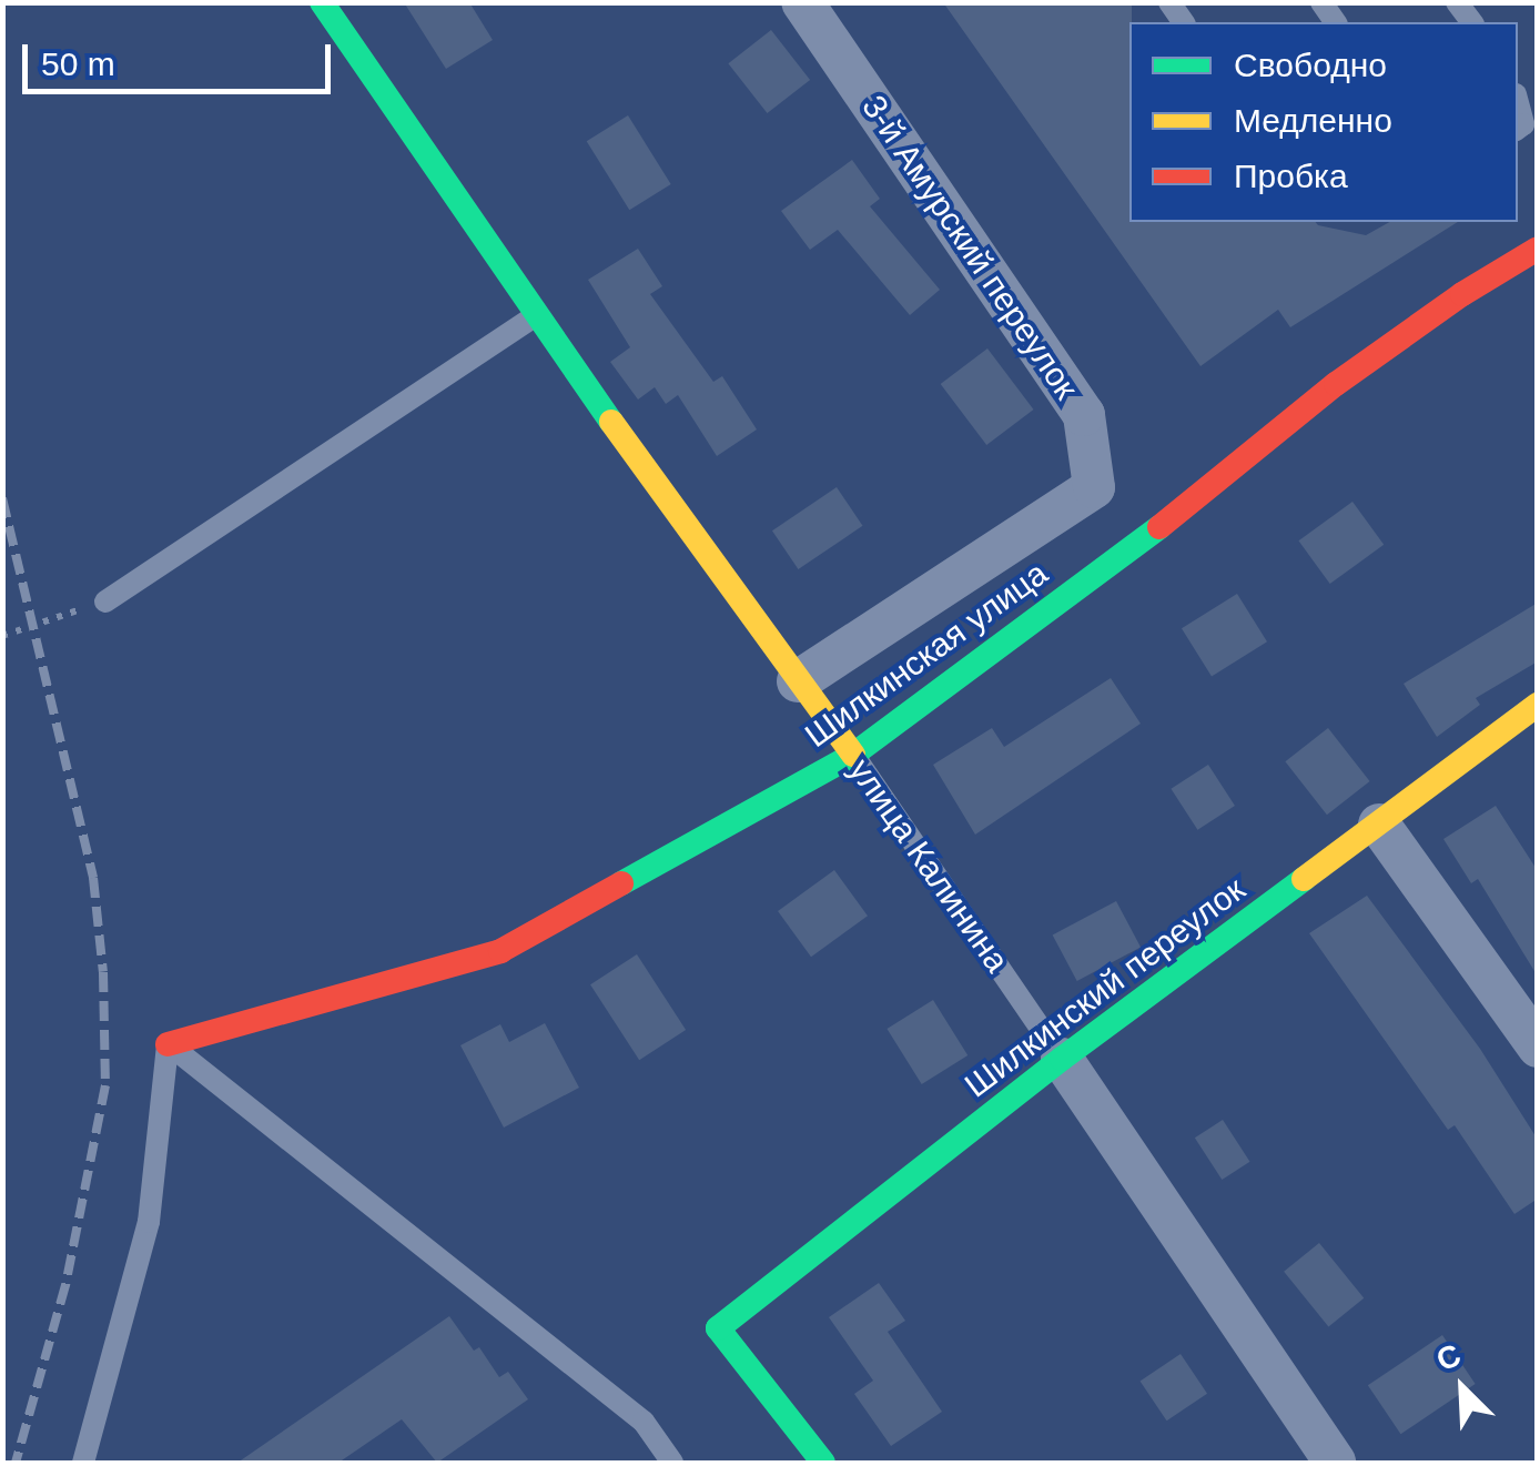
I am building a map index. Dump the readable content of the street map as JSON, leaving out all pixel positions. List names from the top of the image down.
{
  "streets": {
    "street": [
      "3-й Амурский переулок",
      "Шилкинская улица",
      "улица Калинина",
      "Шилкинский переулок"
    ]
  },
  "crossings": [
    ["3-й Амурский переулок", "улица Калинина"],
    ["Шилкинская улица", "улица Калинина"],
    ["улица Калинина", "Шилкинский переулок"]
  ],
  "legend": ["Свободно", "Медленно", "Пробка"],
  "scale_bar": "50 m",
  "north": "top left"
}
